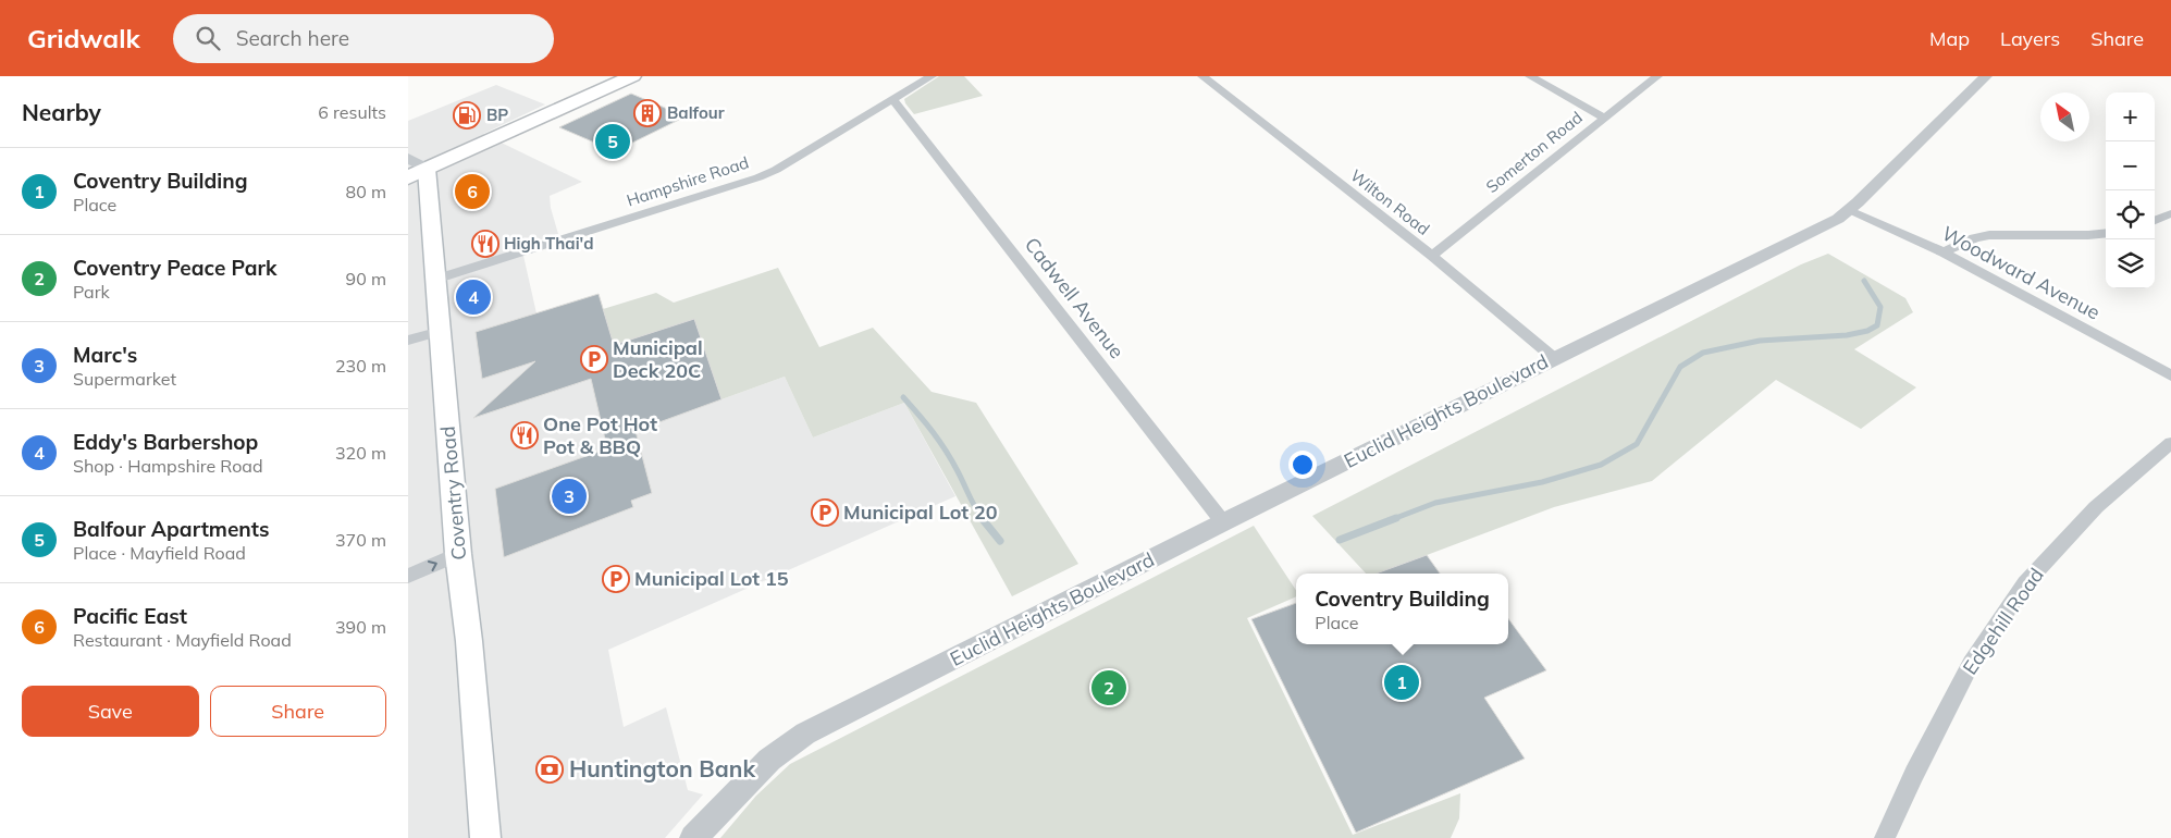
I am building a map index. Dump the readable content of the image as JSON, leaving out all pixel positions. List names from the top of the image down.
{
  "streets": {
    "main road": ["Coventry Road"],
    "street": [
      "Somerton Road",
      "Hampshire Road",
      "Wilton Road",
      "Woodward Avenue",
      "Cadwell Avenue",
      "Euclid Heights Boulevard",
      "Edgehill Road"
    ]
  },
  "crossings": [
    ["Somerton Road", "Wilton Road"],
    ["Hampshire Road", "Cadwell Avenue"],
    ["Hampshire Road", "Coventry Road"],
    ["Wilton Road", "Euclid Heights Boulevard"],
    ["Woodward Avenue", "Euclid Heights Boulevard"],
    ["Cadwell Avenue", "Euclid Heights Boulevard"]
  ],
  "places": {
    "building": ["Balfour"],
    "fuel station": ["BP"],
    "restaurant": ["High Thai'd", "One Pot Hot Pot & BBQ"],
    "parking": ["Municipal Deck 20C", "Municipal Lot 20", "Municipal Lot 15"],
    "bank": ["Huntington Bank"]
  },
  "north": "top left",
  "page": {
    "header": "Gridwalk",
    "search": "Search here",
    "nav": ["Map", "Layers", "Share"],
    "heading": ["Nearby", "6 results"],
    "map_buttons": ["+", "−"],
    "pins": [
      "5",
      "6",
      "4",
      "3",
      "1",
      "2"
    ],
    "list": [
      {
        "mark": "1",
        "name": "Coventry Building",
        "note": "Place",
        "value": "80 m"
      },
      {
        "mark": "2",
        "name": "Coventry Peace Park",
        "note": "Park",
        "value": "90 m"
      },
      {
        "mark": "3",
        "name": "Marc's",
        "note": "Supermarket",
        "value": "230 m"
      },
      {
        "mark": "4",
        "name": "Eddy's Barbershop",
        "note": "Shop · Hampshire Road",
        "value": "320 m"
      },
      {
        "mark": "5",
        "name": "Balfour Apartments",
        "note": "Place · Mayfield Road",
        "value": "370 m"
      },
      {
        "mark": "6",
        "name": "Pacific East",
        "note": "Restaurant · Mayfield Road",
        "value": "390 m"
      }
    ],
    "popup": ["Coventry Building", "Place"],
    "buttons": ["Save", "Share"]
  }
}
